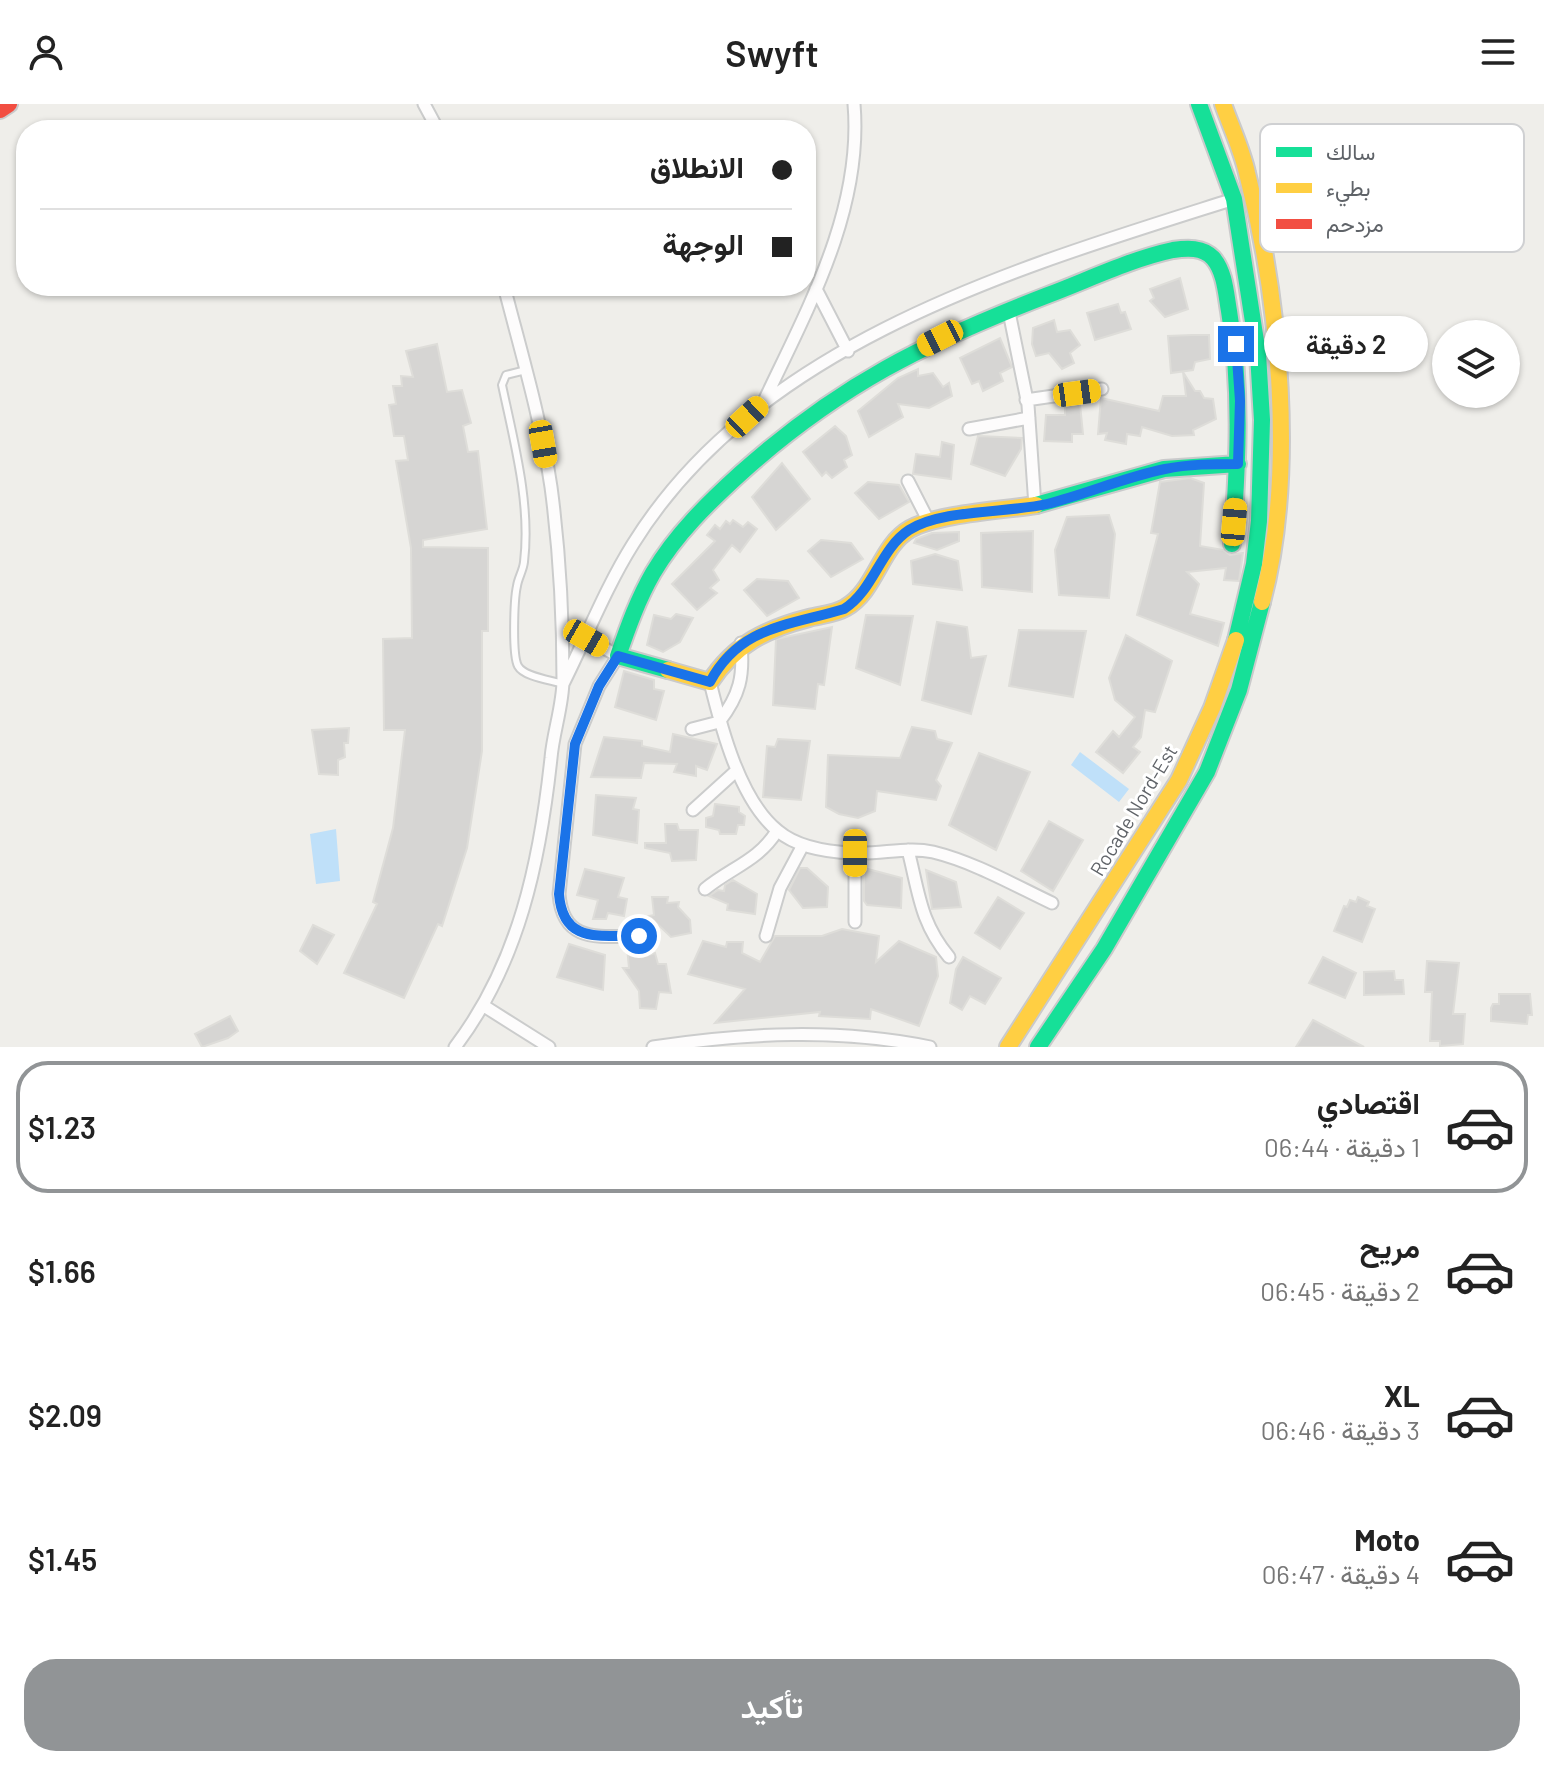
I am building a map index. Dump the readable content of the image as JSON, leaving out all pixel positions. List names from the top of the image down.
{
  "streets": {
    "main road": ["Rocade Nord-Est"]
  },
  "legend": ["سالك", "بطيء", "مزدحم"],
  "page": {
    "header": "Swyft",
    "banner": ["الانطلاق", "الوجهة"],
    "bubble": "2 دقيقة",
    "list": [
      {
        "name": "اقتصادي",
        "note": "1 دقيقة · 06:44",
        "value": "$1.23"
      },
      {
        "name": "مريح",
        "note": "2 دقيقة · 06:45",
        "value": "$1.66"
      },
      {
        "name": "XL",
        "note": "3 دقيقة · 06:46",
        "value": "$2.09"
      },
      {
        "name": "Moto",
        "note": "4 دقيقة · 06:47",
        "value": "$1.45"
      }
    ],
    "buttons": "تأكيد"
  }
}
